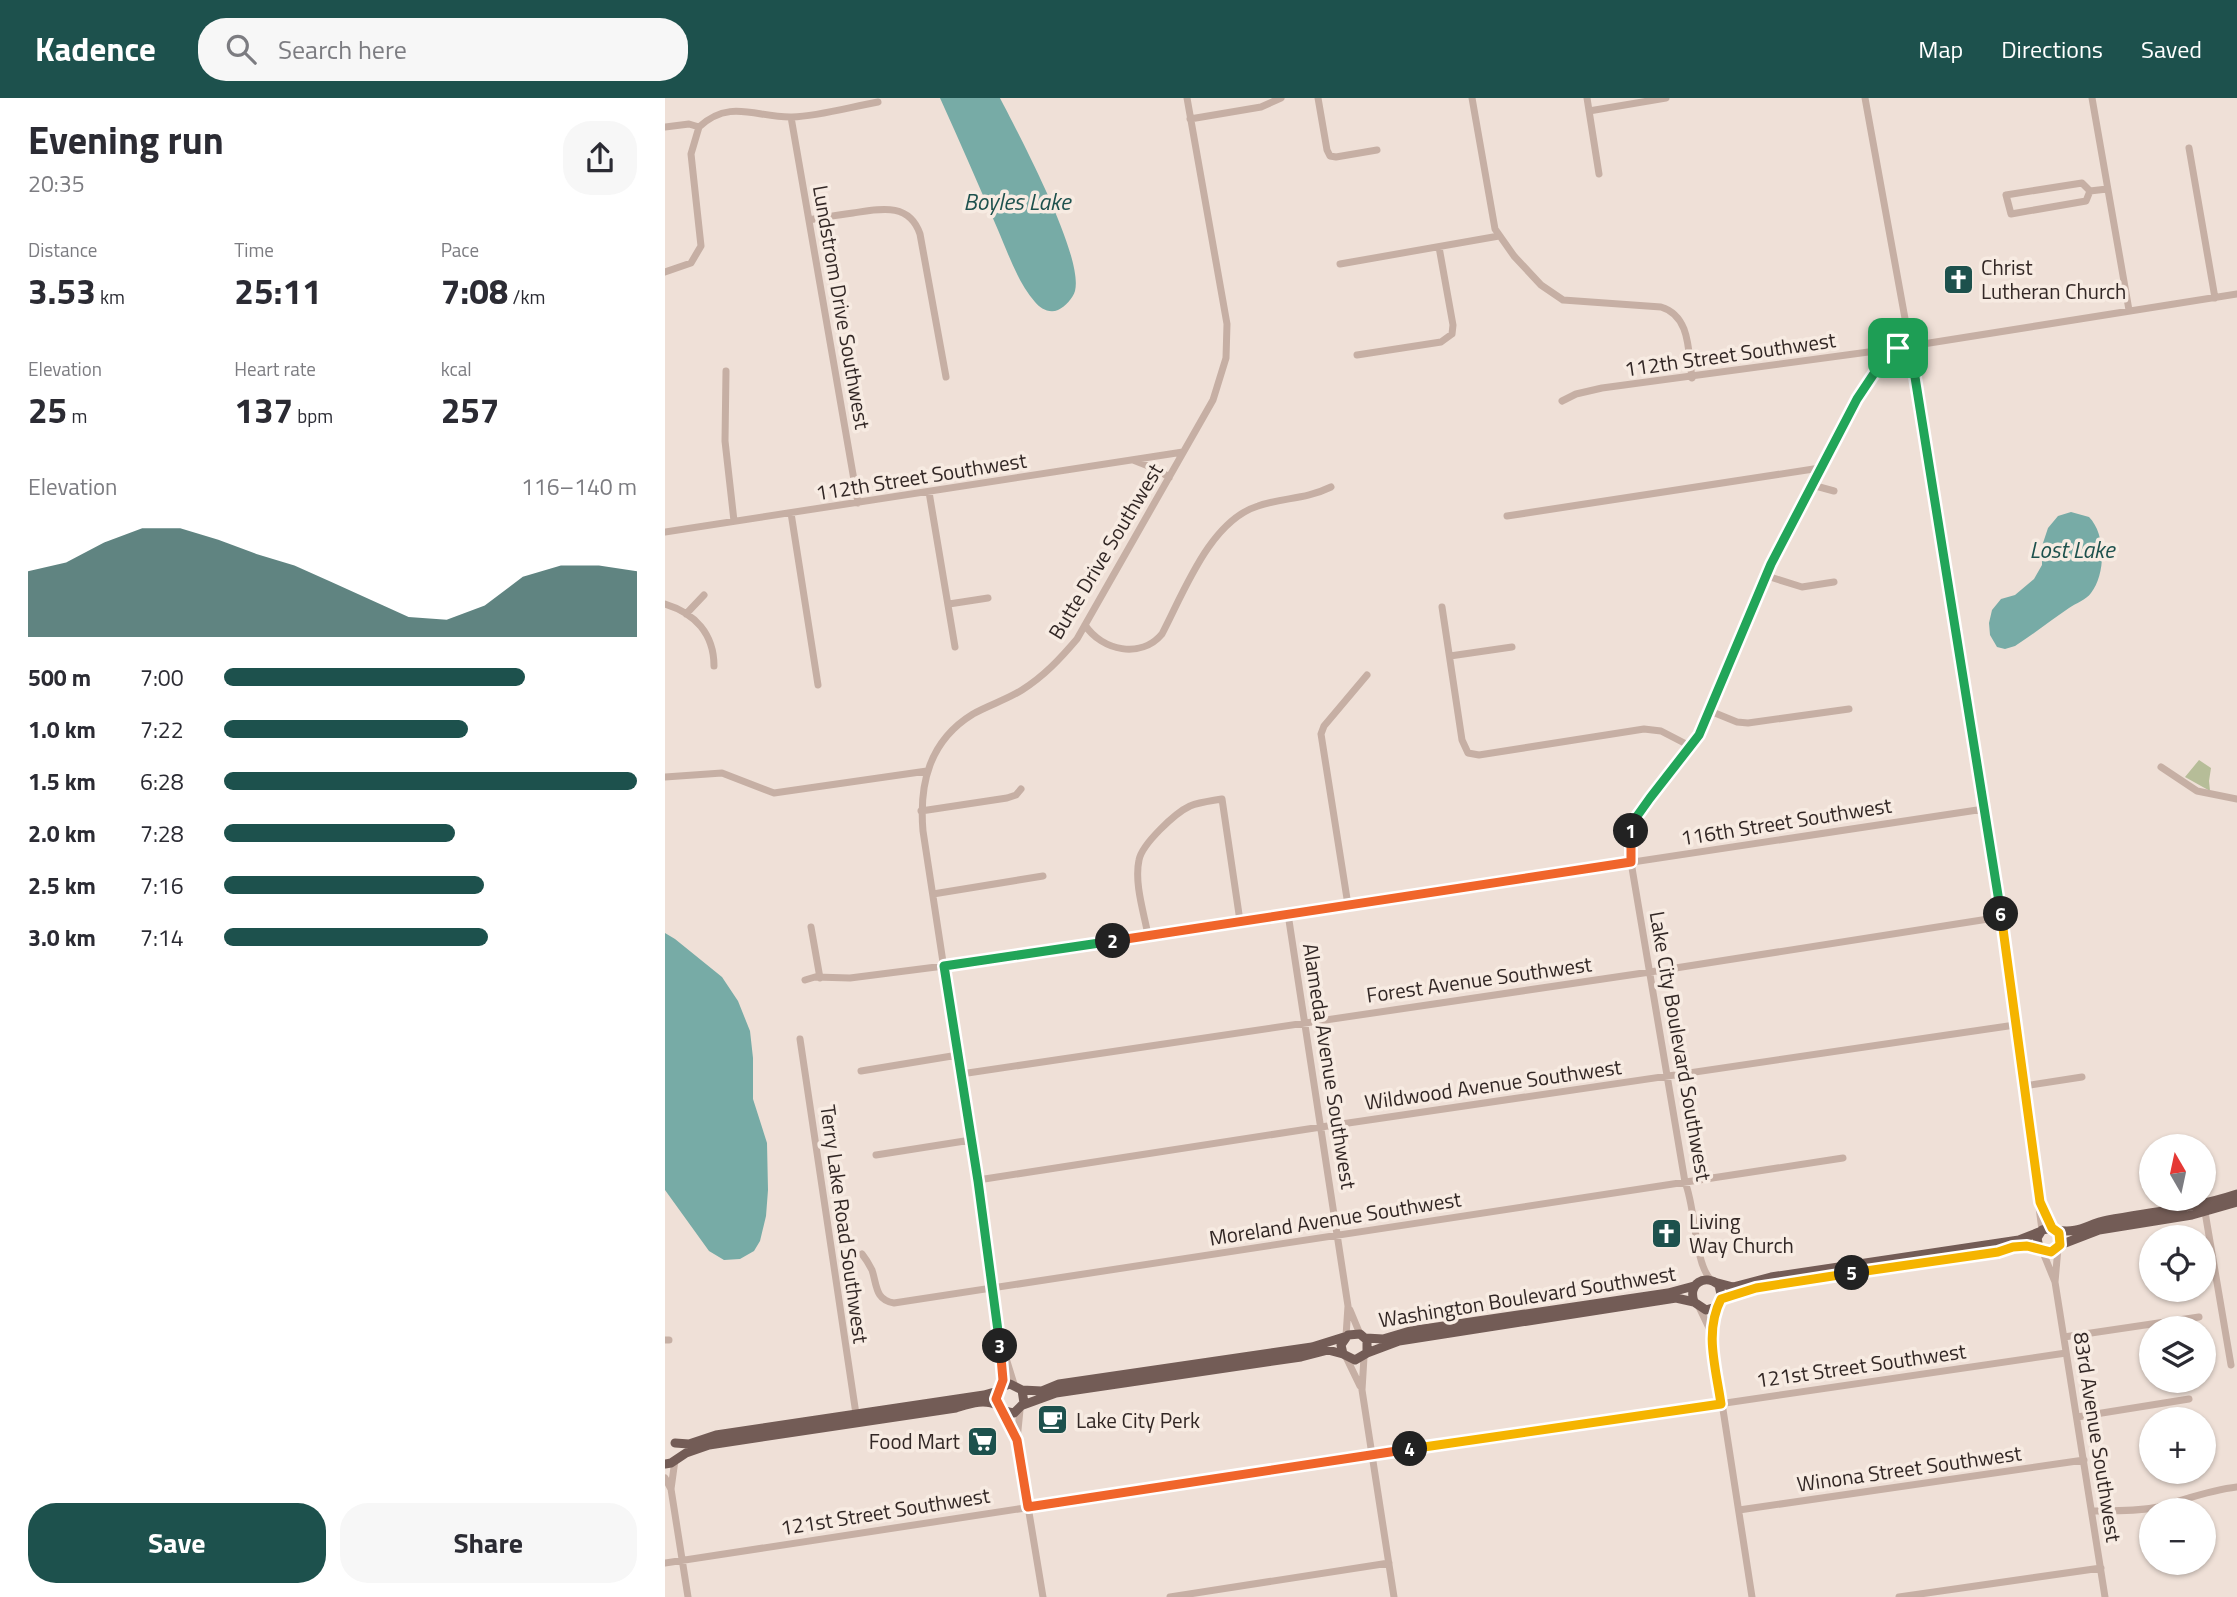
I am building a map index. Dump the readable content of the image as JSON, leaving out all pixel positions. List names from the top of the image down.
{
  "streets": {
    "main road": ["Washington Boulevard Southwest"],
    "street": [
      "Lundstrom Drive Southwest",
      "112th Street Southwest",
      "Butte Drive Southwest",
      "116th Street Southwest",
      "Forest Avenue Southwest",
      "Lake City Boulevard Southwest",
      "Alameda Avenue Southwest",
      "Wildwood Avenue Southwest",
      "Moreland Avenue Southwest",
      "Terry Lake Road Southwest",
      "121st Street Southwest",
      "83rd Avenue Southwest",
      "Winona Street Southwest"
    ]
  },
  "crossings": [
    ["Lundstrom Drive Southwest", "112th Street Southwest"],
    ["112th Street Southwest", "Butte Drive Southwest"],
    ["Butte Drive Southwest", "116th Street Southwest"],
    ["Butte Drive Southwest", "Forest Avenue Southwest"],
    ["Butte Drive Southwest", "Wildwood Avenue Southwest"],
    ["Butte Drive Southwest", "Moreland Avenue Southwest"],
    ["116th Street Southwest", "Lake City Boulevard Southwest"],
    ["116th Street Southwest", "Alameda Avenue Southwest"],
    ["Forest Avenue Southwest", "Lake City Boulevard Southwest"],
    ["Forest Avenue Southwest", "Alameda Avenue Southwest"],
    ["Lake City Boulevard Southwest", "Wildwood Avenue Southwest"],
    ["Lake City Boulevard Southwest", "Moreland Avenue Southwest"],
    ["Lake City Boulevard Southwest", "Washington Boulevard Southwest"],
    ["Alameda Avenue Southwest", "Wildwood Avenue Southwest"],
    ["Alameda Avenue Southwest", "Moreland Avenue Southwest"],
    ["Alameda Avenue Southwest", "Washington Boulevard Southwest"],
    ["121st Street Southwest", "83rd Avenue Southwest"],
    ["83rd Avenue Southwest", "Winona Street Southwest"]
  ],
  "water": ["Boyles Lake", "Lost Lake"],
  "places": {
    "church": ["Christ Lutheran Church", "Living Way Church"],
    "cafe": ["Lake City Perk"],
    "supermarket": ["Food Mart"]
  },
  "north": "top",
  "page": {
    "header": "Kadence",
    "search": "Search here",
    "nav": ["Map", "Directions", "Saved"],
    "heading": ["Evening run", "20:35"],
    "stats": [
      ["Distance", "3.53 km"],
      ["Time", "25:11"],
      ["Pace", "7:08 /km"],
      ["Elevation", "25 m"],
      ["Heart rate", "137 bpm"],
      ["kcal", "257"]
    ],
    "chart": ["Elevation", "116–140 m"],
    "list": [
      {
        "name": "500 m",
        "note": "7:00"
      },
      {
        "name": "1.0 km",
        "note": "7:22"
      },
      {
        "name": "1.5 km",
        "note": "6:28"
      },
      {
        "name": "2.0 km",
        "note": "7:28"
      },
      {
        "name": "2.5 km",
        "note": "7:16"
      },
      {
        "name": "3.0 km",
        "note": "7:14"
      }
    ],
    "pins": [
      "1",
      "6",
      "2",
      "5",
      "3",
      "4"
    ],
    "map_buttons": ["+", "−"],
    "buttons": ["Save", "Share"]
  }
}
